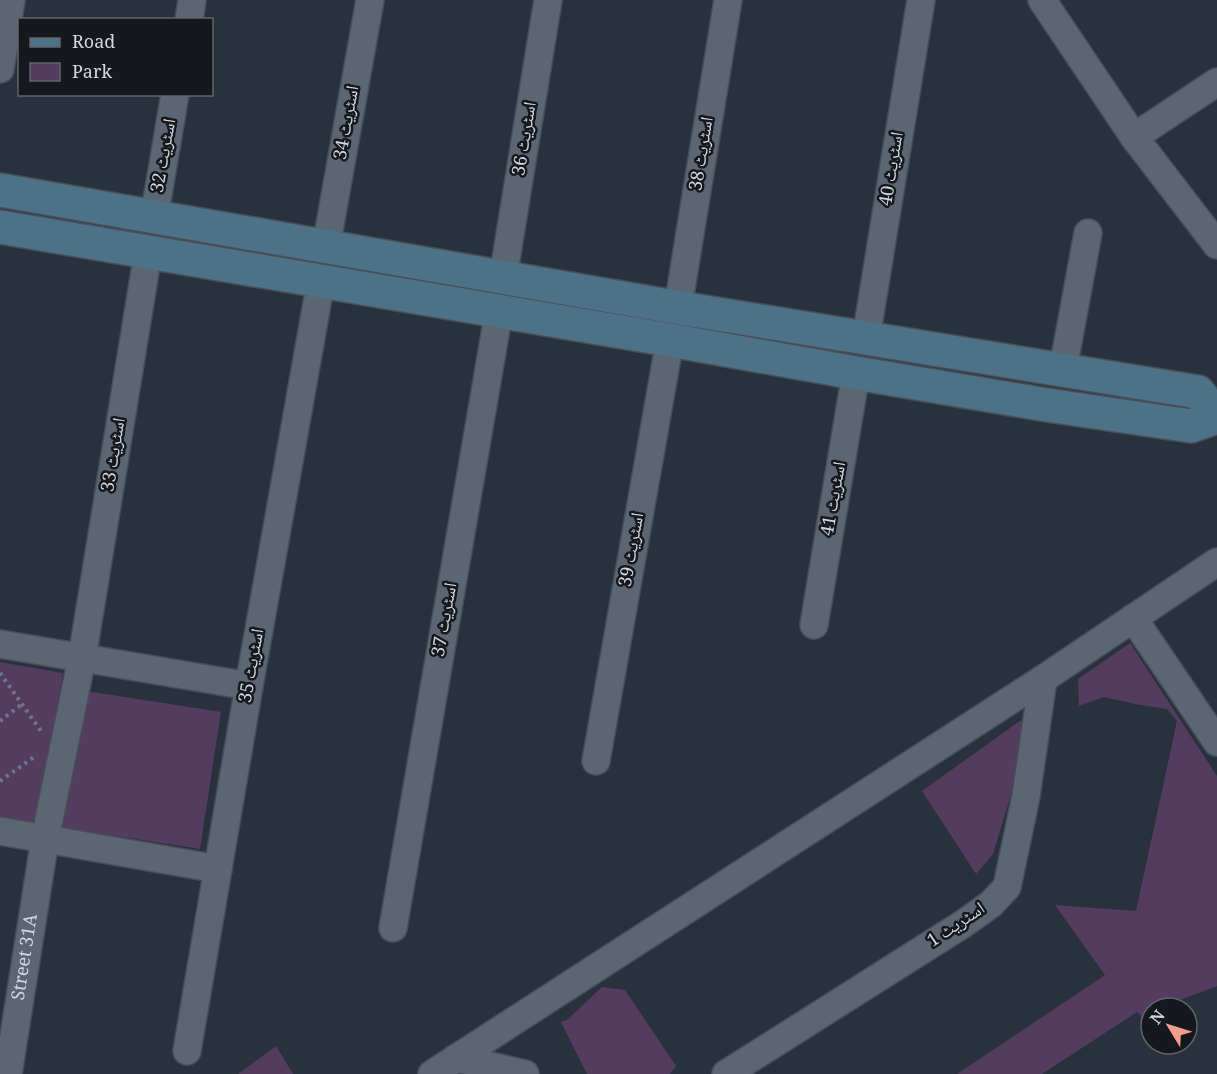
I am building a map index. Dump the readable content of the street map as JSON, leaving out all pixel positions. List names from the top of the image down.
{
  "streets": {
    "street": [
      "اسٹریٹ 34",
      "اسٹریٹ 36",
      "اسٹریٹ 38",
      "اسٹریٹ 32",
      "اسٹریٹ 40",
      "اسٹریٹ 33",
      "اسٹریٹ 41",
      "اسٹریٹ 39",
      "اسٹریٹ 37",
      "اسٹریٹ 35",
      "اسٹریٹ 1",
      "Street 31A"
    ]
  },
  "crossings": [
    ["اسٹریٹ 33", "Street 31A"]
  ],
  "legend": ["Road", "Park"],
  "north": "top left"
}
